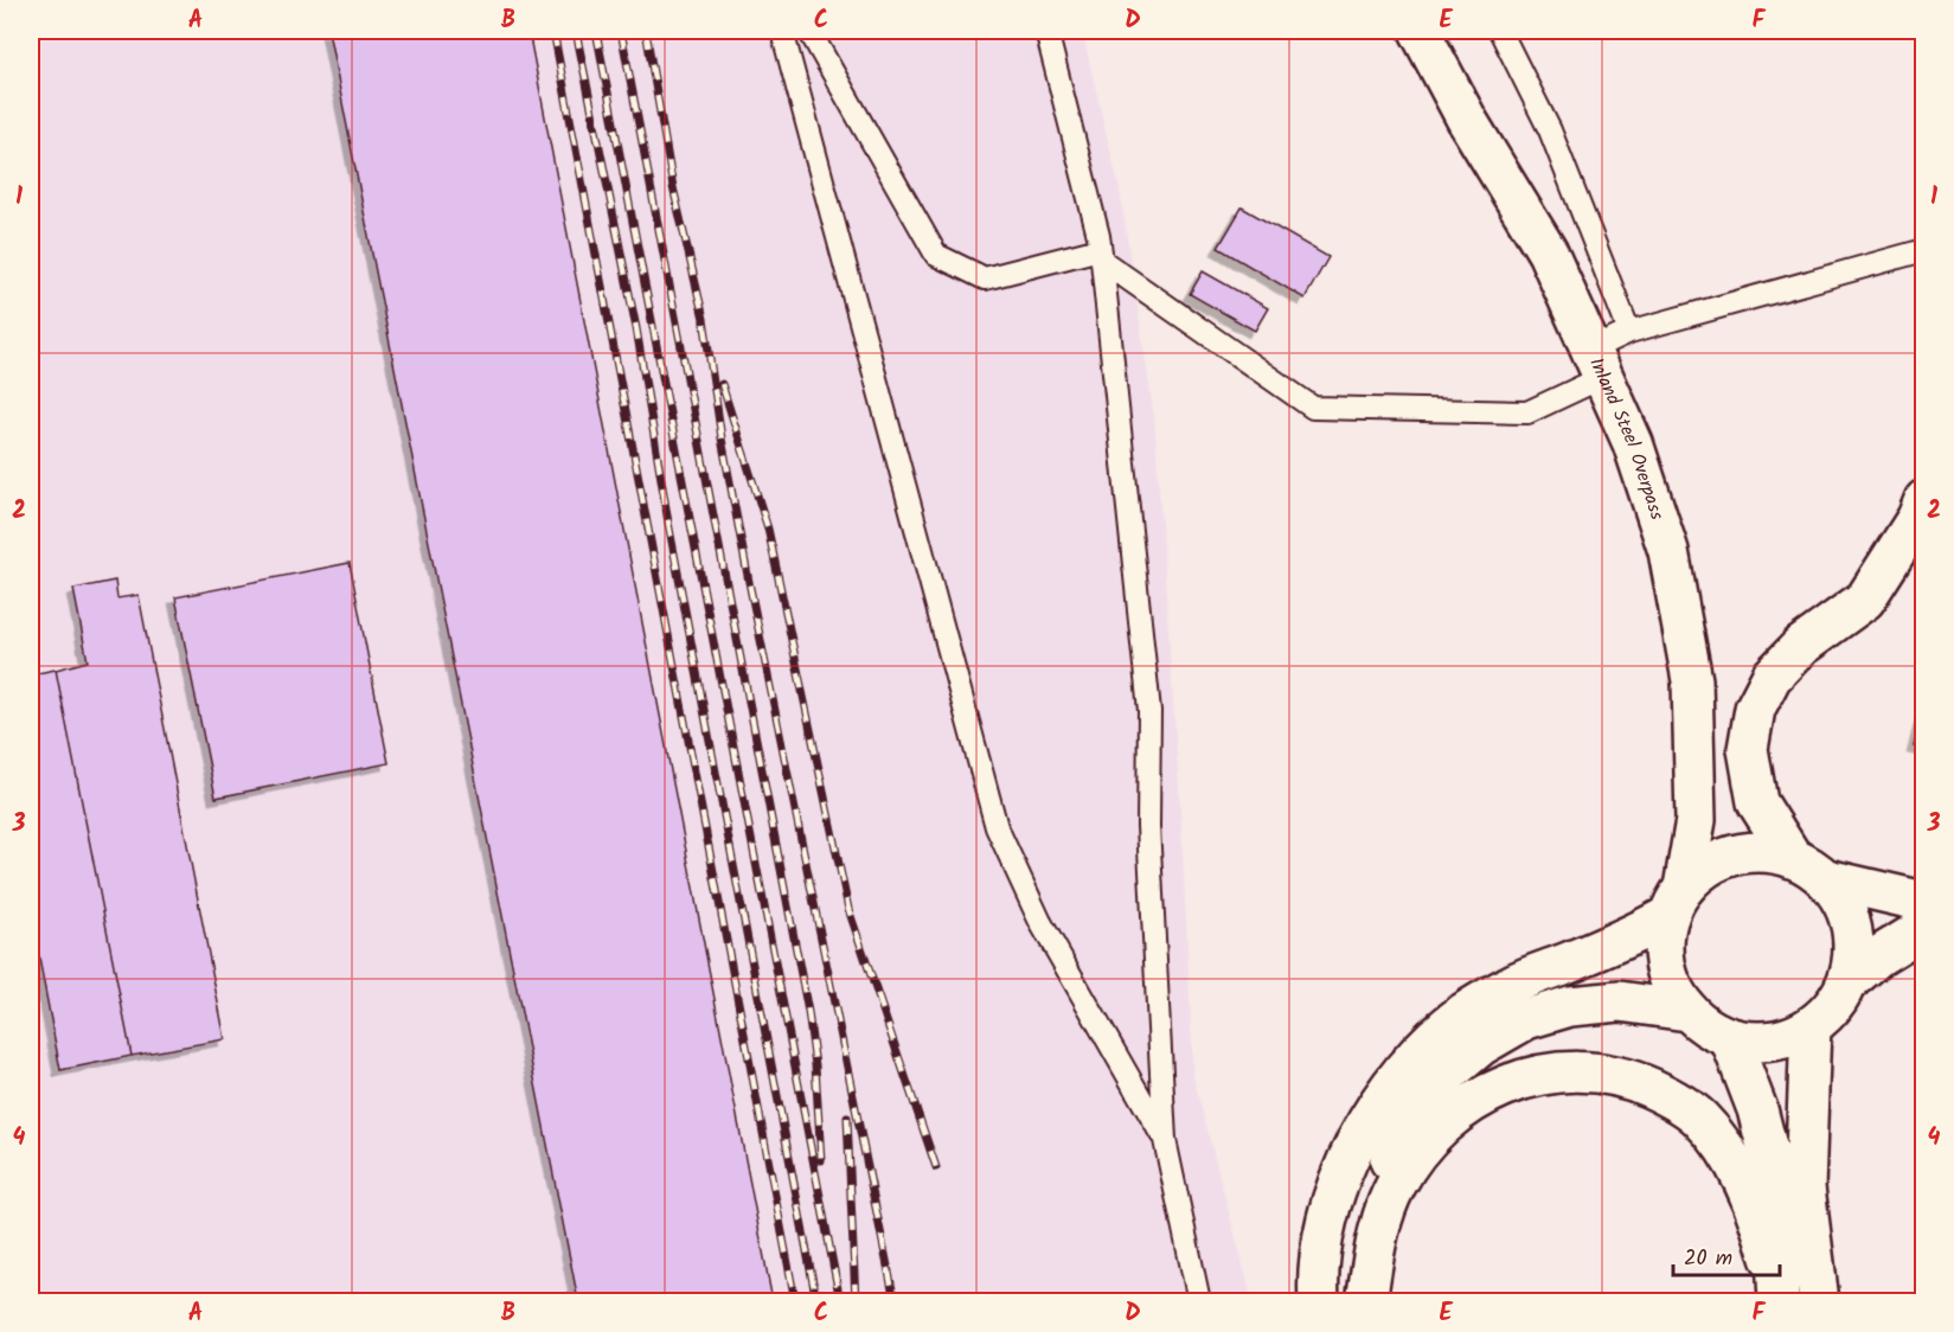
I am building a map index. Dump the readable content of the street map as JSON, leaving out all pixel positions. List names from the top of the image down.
{
  "streets": {
    "street": ["Inland Steel Overpass"]
  },
  "scale_bar": "20 m",
  "grid": {
    "columns": [
      "A",
      "B",
      "C",
      "D",
      "E",
      "F"
    ],
    "rows": [
      "1",
      "2",
      "3",
      "4"
    ]
  }
}
